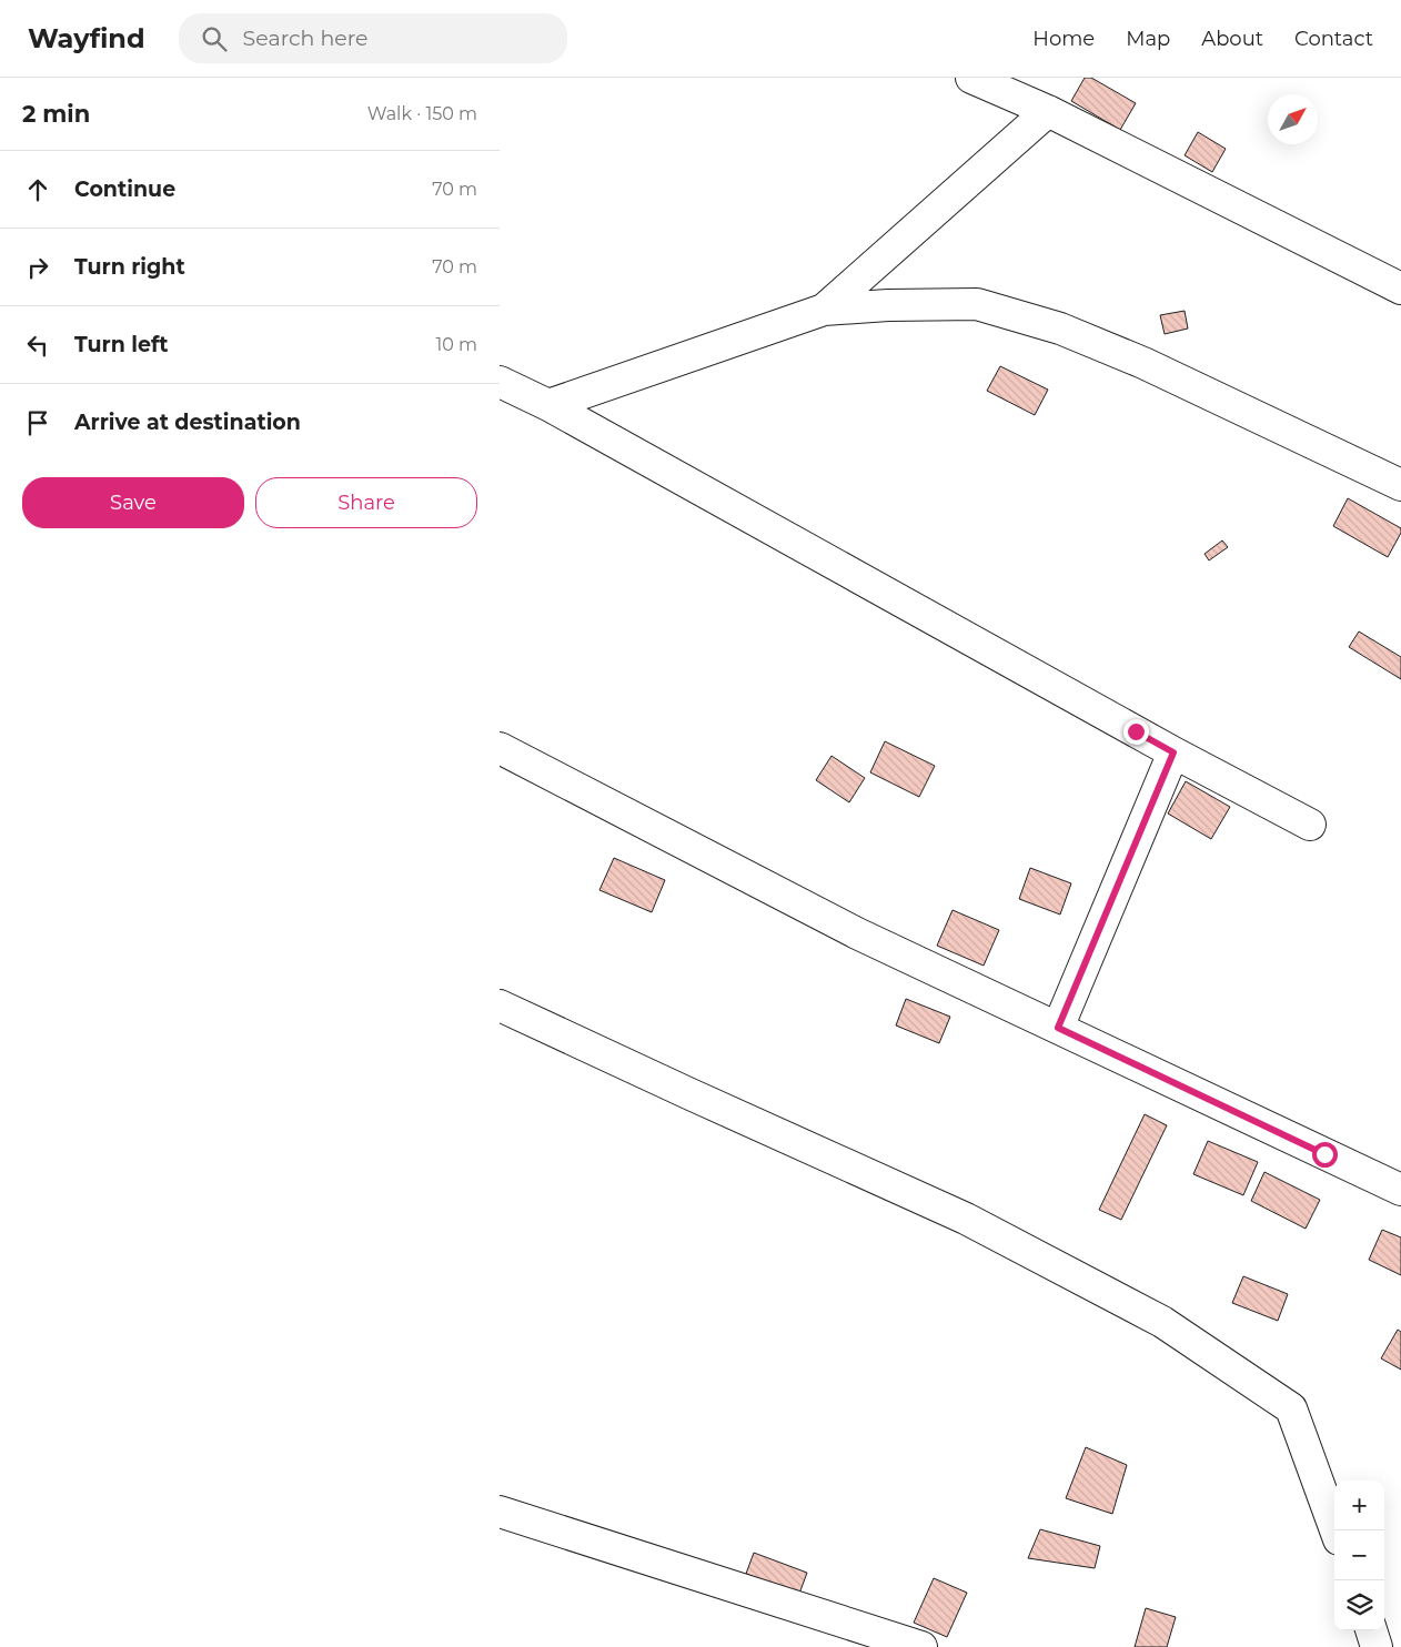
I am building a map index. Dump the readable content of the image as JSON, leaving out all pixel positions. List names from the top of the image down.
{
  "north": "top right",
  "page": {
    "header": "Wayfind",
    "search": "Search here",
    "nav": [
      "Home",
      "Map",
      "About",
      "Contact"
    ],
    "heading": ["2 min", "Walk · 150 m"],
    "list": [
      ["Continue", "70 m"],
      ["Turn right", "70 m"],
      ["Turn left", "10 m"],
      "Arrive at destination"
    ],
    "buttons": ["Save", "Share"],
    "map_buttons": ["+", "−"]
  }
}
